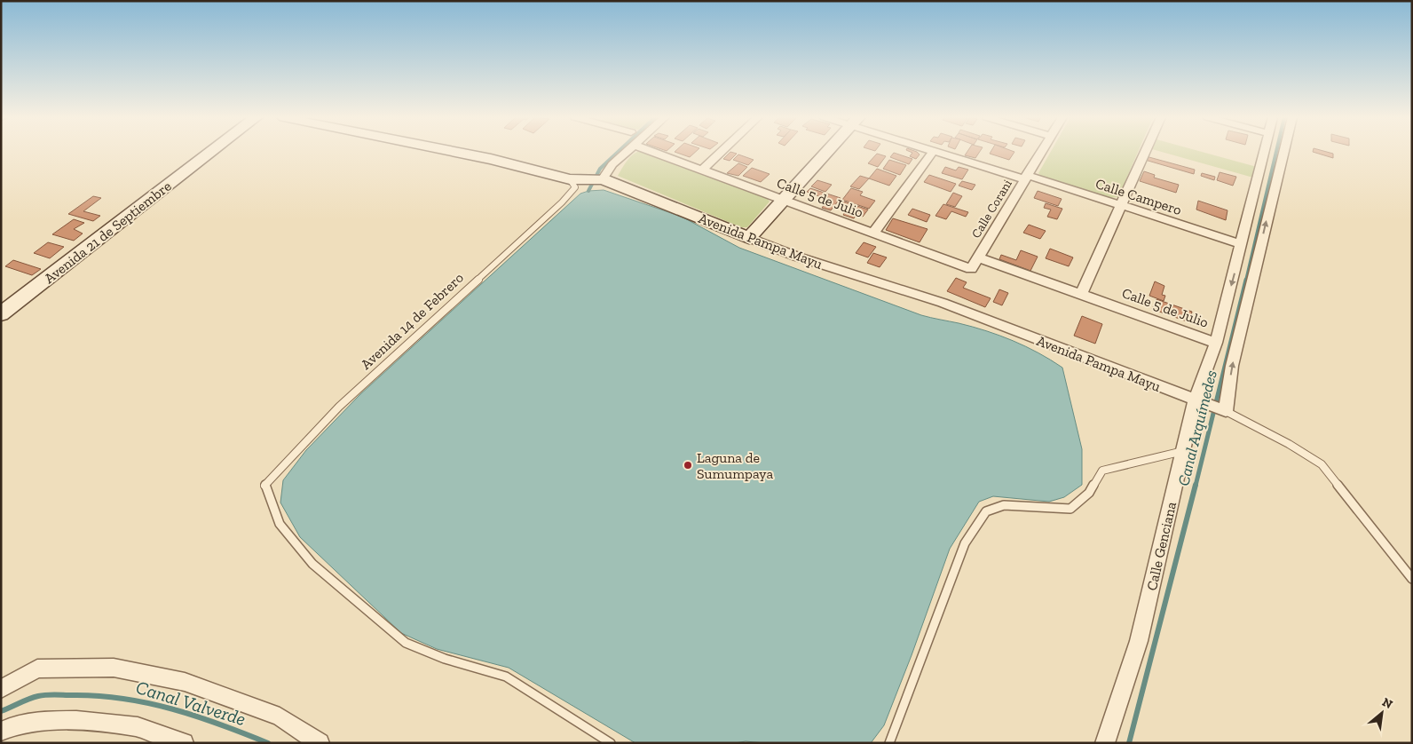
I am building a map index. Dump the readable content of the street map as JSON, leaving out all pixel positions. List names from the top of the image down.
{
  "streets": {
    "street": [
      "Calle Campero",
      "Calle 5 de Julio",
      "Calle Corani",
      "Avenida 21 de Septiembre",
      "Avenida Pampa Mayu",
      "Calle Genciana"
    ],
    "lane": ["Avenida 14 de Febrero"]
  },
  "crossings": [
    ["Calle Campero", "Calle Corani"],
    ["Calle Campero", "Calle Genciana"],
    ["Calle 5 de Julio", "Calle Corani"],
    ["Calle 5 de Julio", "Calle Genciana"],
    ["Avenida Pampa Mayu", "Avenida 14 de Febrero"],
    ["Avenida Pampa Mayu", "Calle Genciana"]
  ],
  "water": ["Canal Arquímedes", "Canal Valverde"],
  "places": ["Laguna de Sumumpaya"],
  "north": "top right"
}
